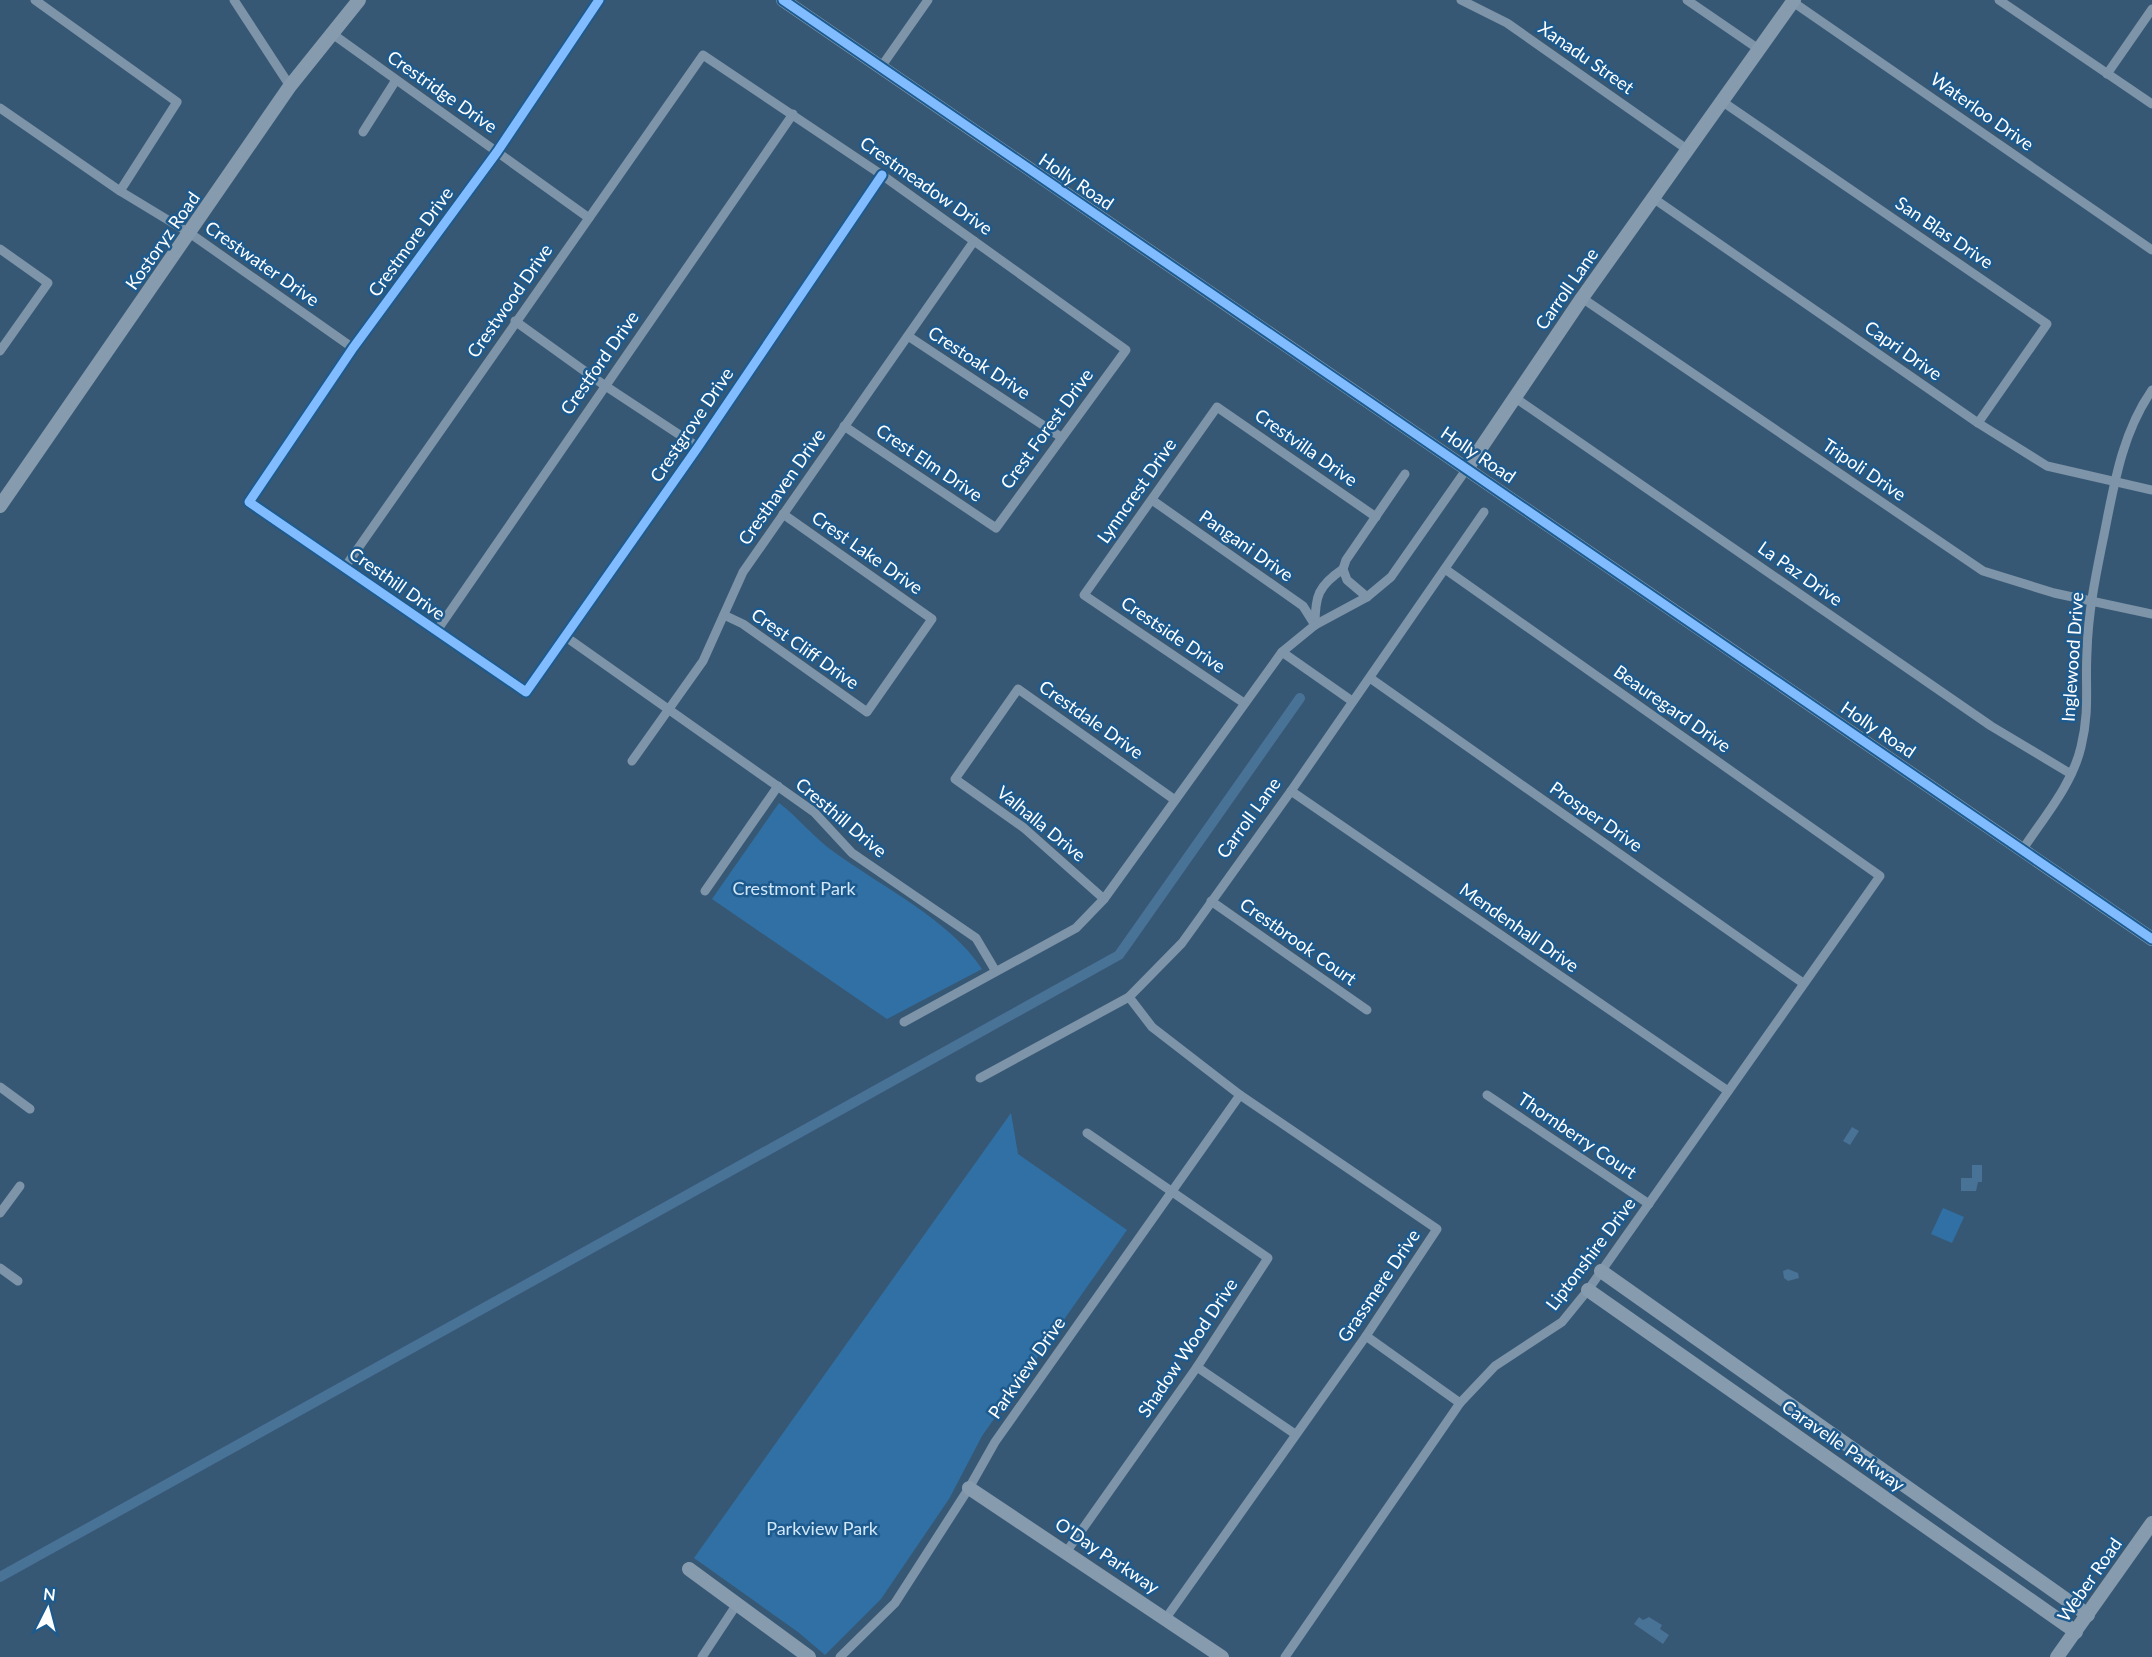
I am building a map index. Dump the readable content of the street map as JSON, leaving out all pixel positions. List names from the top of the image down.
{
  "streets": {
    "main road": [
      "Holly Road",
      "Kostoryz Road",
      "Carroll Lane",
      "Caravelle Parkway",
      "O'Day Parkway",
      "Weber Road"
    ],
    "street": [
      "Xanadu Street",
      "Crestridge Drive",
      "Waterloo Drive",
      "Crestmeadow Drive",
      "San Blas Drive",
      "Crestmore Drive",
      "Crestwater Drive",
      "Crestwood Drive",
      "Capri Drive",
      "Crestford Drive",
      "Crestoak Drive",
      "Crestgrove Drive",
      "Crest Forest Drive",
      "Crestvilla Drive",
      "Crest Elm Drive",
      "Tripoli Drive",
      "Cresthaven Drive",
      "Lynncrest Drive",
      "Pangani Drive",
      "Crest Lake Drive",
      "La Paz Drive",
      "Cresthill Drive",
      "Crestside Drive",
      "Crest Cliff Drive",
      "Inglewood Drive",
      "Beauregard Drive",
      "Crestdale Drive",
      "Prosper Drive",
      "Valhalla Drive",
      "Mendenhall Drive",
      "Crestbrook Court",
      "Thornberry Court",
      "Liptonshire Drive",
      "Grassmere Drive",
      "Shadow Wood Drive",
      "Parkview Drive"
    ]
  },
  "crossings": [
    ["Xanadu Street", "Carroll Lane"],
    ["Crestridge Drive", "Kostoryz Road"],
    ["Crestridge Drive", "Crestmore Drive"],
    ["Crestridge Drive", "Crestwood Drive"],
    ["Waterloo Drive", "Carroll Lane"],
    ["Holly Road", "Carroll Lane"],
    ["Holly Road", "Inglewood Drive"],
    ["Crestmeadow Drive", "Crestwood Drive"],
    ["Crestmeadow Drive", "Crestford Drive"],
    ["Crestmeadow Drive", "Crestgrove Drive"],
    ["Crestmeadow Drive", "Crest Forest Drive"],
    ["Crestmeadow Drive", "Cresthaven Drive"],
    ["San Blas Drive", "Carroll Lane"],
    ["San Blas Drive", "Capri Drive"],
    ["Kostoryz Road", "Crestwater Drive"],
    ["Crestmore Drive", "Crestwater Drive"],
    ["Crestmore Drive", "Cresthill Drive"],
    ["Carroll Lane", "Capri Drive"],
    ["Carroll Lane", "Tripoli Drive"],
    ["Carroll Lane", "Pangani Drive"],
    ["Carroll Lane", "La Paz Drive"],
    ["Carroll Lane", "Cresthill Drive"],
    ["Carroll Lane", "Crestside Drive"],
    ["Carroll Lane", "Beauregard Drive"],
    ["Carroll Lane", "Crestdale Drive"],
    ["Carroll Lane", "Prosper Drive"],
    ["Carroll Lane", "Valhalla Drive"],
    ["Carroll Lane", "Mendenhall Drive"],
    ["Carroll Lane", "Crestbrook Court"],
    ["Carroll Lane", "Grassmere Drive"],
    ["Crestwood Drive", "Cresthill Drive"],
    ["Capri Drive", "Inglewood Drive"],
    ["Crestford Drive", "Cresthill Drive"],
    ["Crestoak Drive", "Crest Forest Drive"],
    ["Crestoak Drive", "Cresthaven Drive"],
    ["Crestgrove Drive", "Cresthill Drive"],
    ["Crest Forest Drive", "Crest Elm Drive"],
    ["Crestvilla Drive", "Lynncrest Drive"],
    ["Crest Elm Drive", "Cresthaven Drive"],
    ["Tripoli Drive", "Inglewood Drive"],
    ["Cresthaven Drive", "Crest Lake Drive"],
    ["Cresthaven Drive", "Cresthill Drive"],
    ["Cresthaven Drive", "Crest Cliff Drive"],
    ["Lynncrest Drive", "Pangani Drive"],
    ["Lynncrest Drive", "Crestside Drive"],
    ["Crest Lake Drive", "Crest Cliff Drive"],
    ["La Paz Drive", "Inglewood Drive"],
    ["Beauregard Drive", "Liptonshire Drive"],
    ["Crestdale Drive", "Valhalla Drive"],
    ["Prosper Drive", "Liptonshire Drive"],
    ["Mendenhall Drive", "Liptonshire Drive"],
    ["Thornberry Court", "Liptonshire Drive"],
    ["Liptonshire Drive", "Caravelle Parkway"],
    ["Grassmere Drive", "Parkview Drive"],
    ["Grassmere Drive", "O'Day Parkway"],
    ["Shadow Wood Drive", "Parkview Drive"],
    ["Shadow Wood Drive", "O'Day Parkway"],
    ["Parkview Drive", "O'Day Parkway"],
    ["Caravelle Parkway", "Weber Road"]
  ],
  "parks": ["Crestmont Park", "Parkview Park"],
  "north": "top"
}
